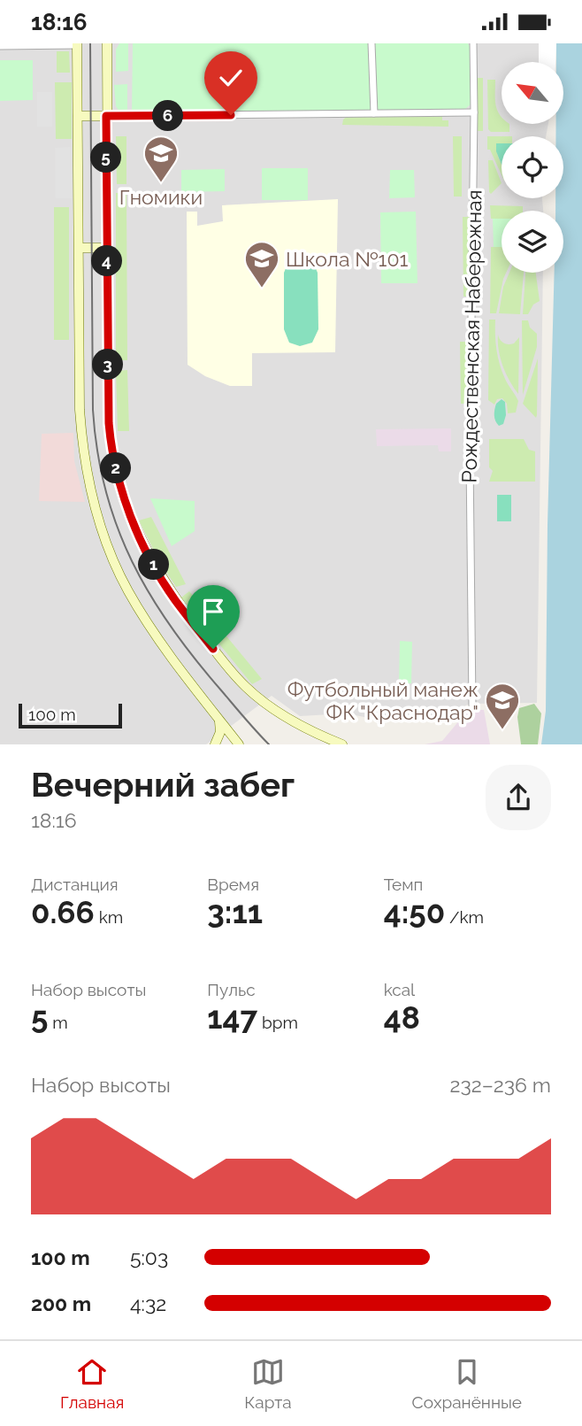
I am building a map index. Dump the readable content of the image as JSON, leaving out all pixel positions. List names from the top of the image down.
{
  "streets": {
    "street": ["Рождественская Набережная"]
  },
  "places": {
    "school or university": ["Гномики", "Школа №101", "Футбольный манеж ФК \"Краснодар\""]
  },
  "scale_bar": "100 m",
  "north": "top left",
  "page": {
    "status": "18:16",
    "pins": [
      "6",
      "5",
      "4",
      "3",
      "2",
      "1"
    ],
    "scale": "100 m",
    "heading": ["Вечерний забег", "18:16"],
    "stats": [
      ["Дистанция", "0.66 km"],
      ["Время", "3:11"],
      ["Темп", "4:50 /km"],
      ["Набор высоты", "5 m"],
      ["Пульс", "147 bpm"],
      ["kcal", "48"]
    ],
    "chart": ["Набор высоты", "232–236 m"],
    "list": [
      {
        "name": "100 m",
        "note": "5:03"
      },
      {
        "name": "200 m",
        "note": "4:32"
      }
    ],
    "tabs": ["Главная", "Карта", "Сохранённые"]
  }
}
